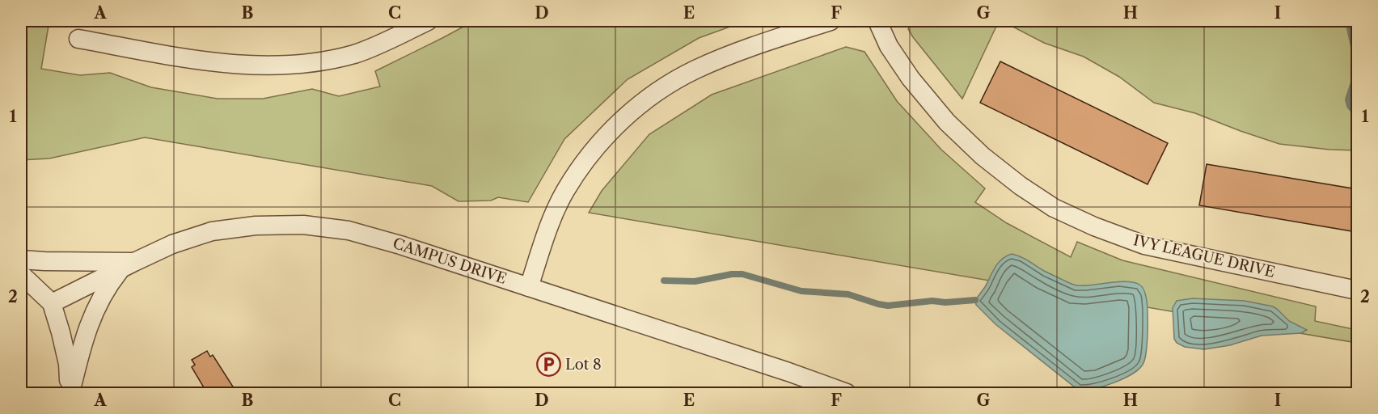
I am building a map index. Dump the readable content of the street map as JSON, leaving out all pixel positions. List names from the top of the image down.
{
  "streets": {
    "street": ["IVY LEAGUE DRIVE", "CAMPUS DRIVE"]
  },
  "places": {
    "parking": ["Lot 8"]
  },
  "grid": {
    "columns": [
      "A",
      "B",
      "C",
      "D",
      "E",
      "F",
      "G",
      "H",
      "I"
    ],
    "rows": ["1", "2"]
  }
}
